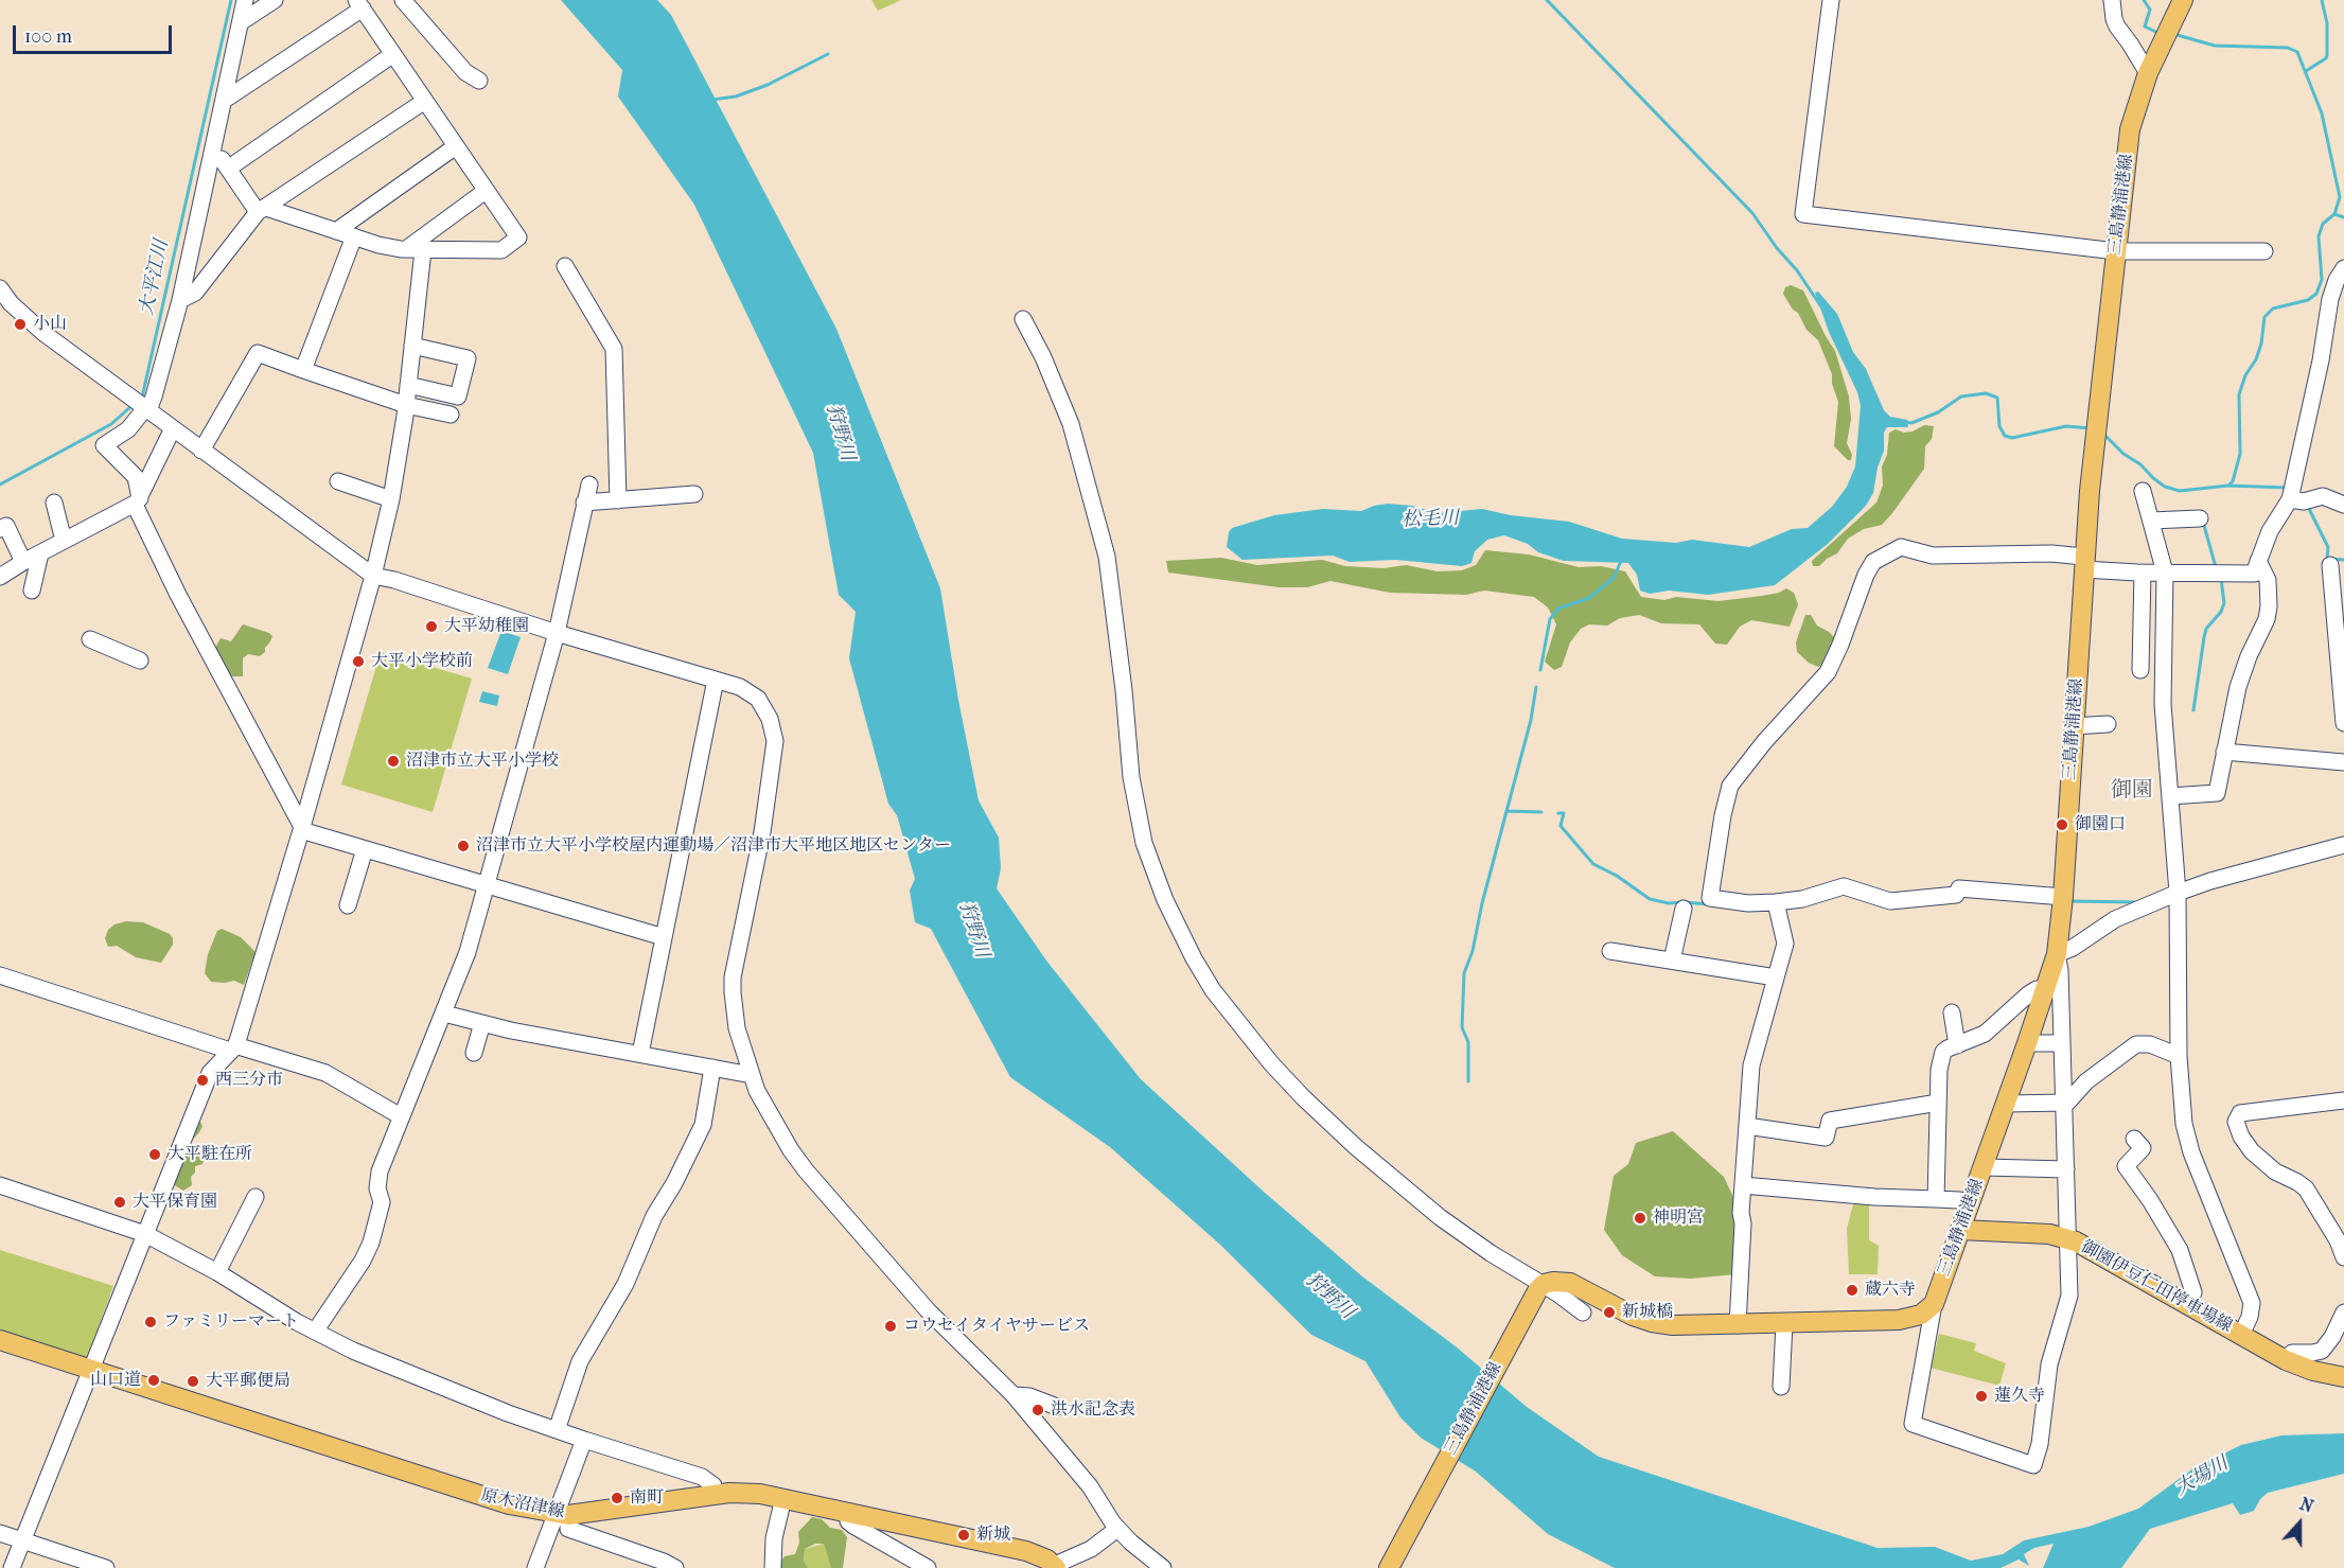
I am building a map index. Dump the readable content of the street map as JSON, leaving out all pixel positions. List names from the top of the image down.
{
  "streets": {
    "main road": ["三島静浦港線", "御園伊豆仁田停車場線", "原木沼津線"]
  },
  "crossings": [
    ["三島静浦港線", "御園伊豆仁田停車場線"]
  ],
  "districts": ["御園"],
  "water": [
    "大平江川",
    "狩野川",
    "松毛川",
    "大場川"
  ],
  "places": [
    "小山",
    "大平幼稚園",
    "大平小学校前",
    "沼津市立大平小学校",
    "御園口",
    "沼津市立大平小学校屋内運動場／沼津市大平地区地区センター",
    "西三分市",
    "大平駐在所",
    "大平保育園",
    "神明宮",
    "蔵六寺",
    "新城橋",
    "ファミリーマート",
    "コウセイタイヤサービス",
    "山口道",
    "大平郵便局",
    "蓮久寺",
    "洪水記念表",
    "南町",
    "新城"
  ],
  "scale_bar": "100 m",
  "north": "top"
}
